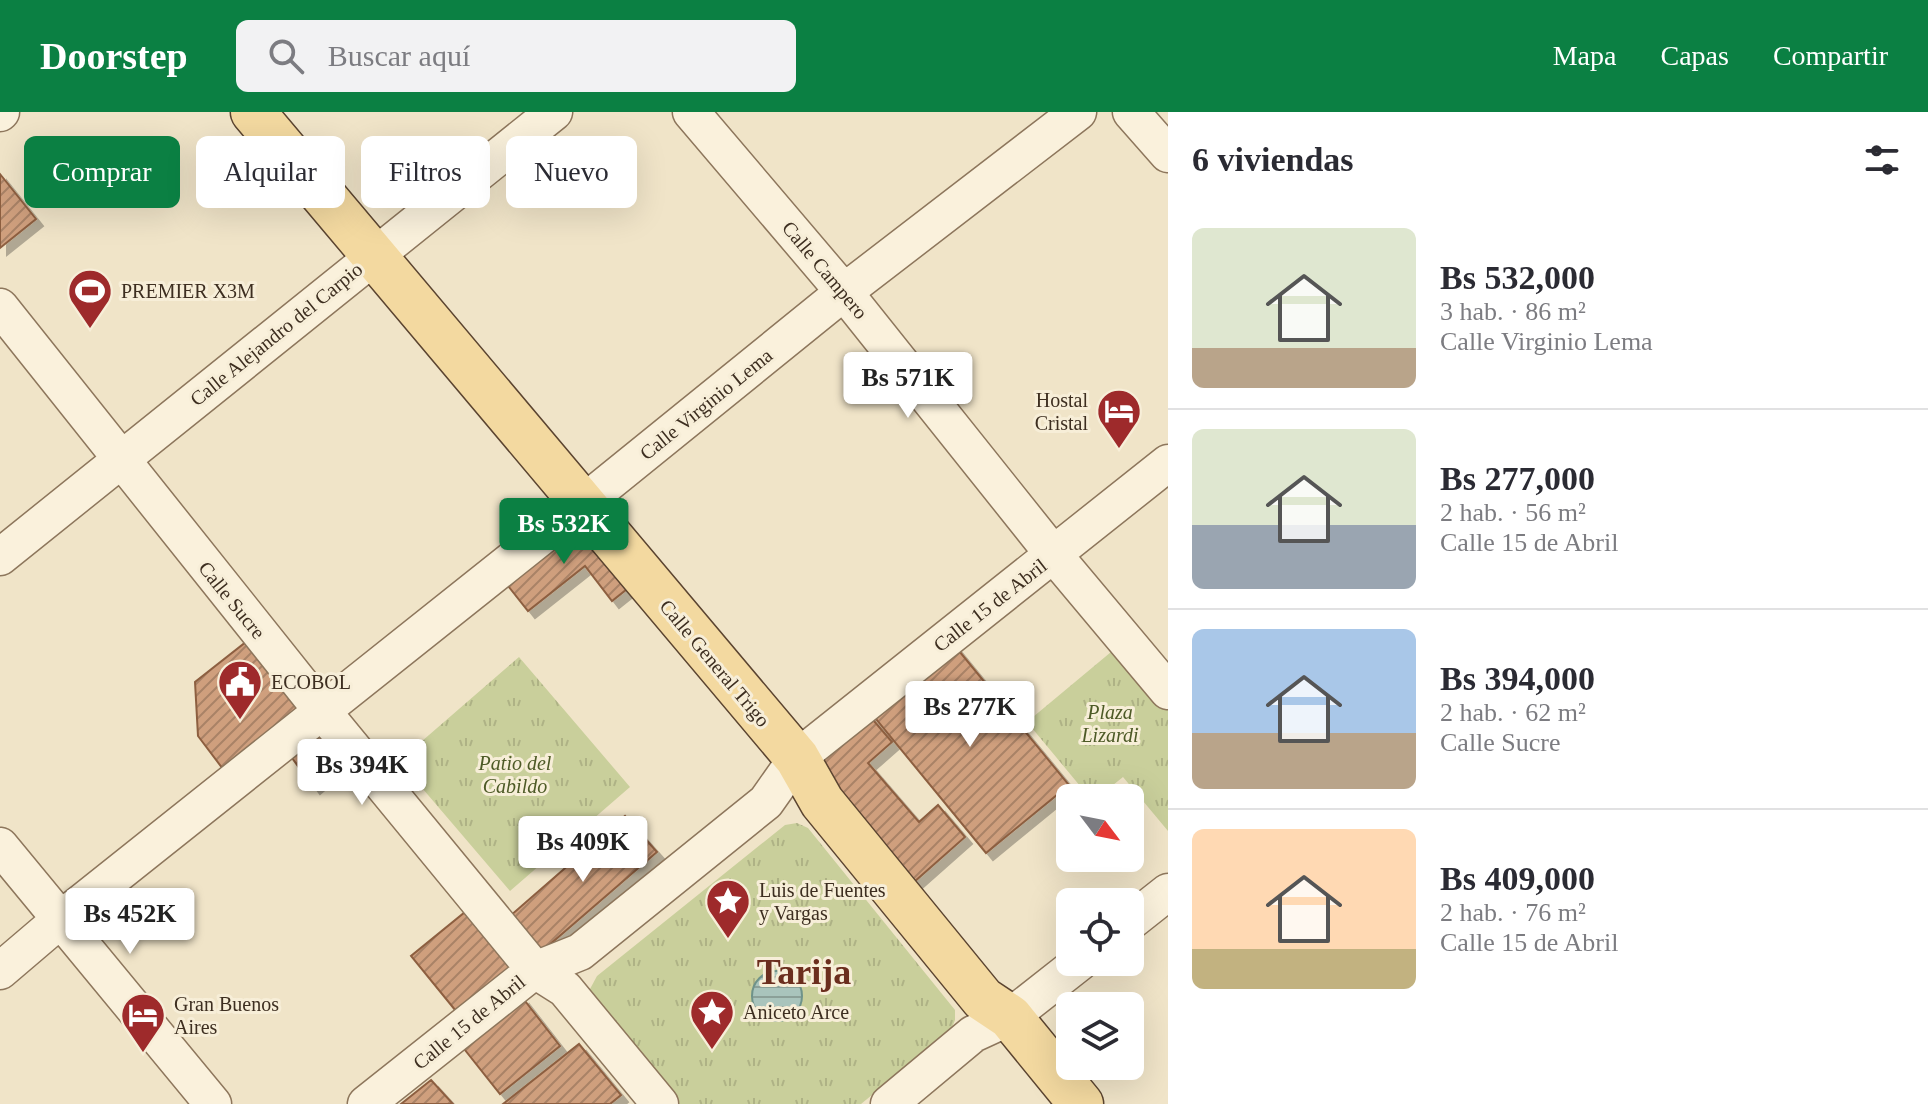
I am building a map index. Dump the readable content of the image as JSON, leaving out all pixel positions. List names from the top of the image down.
{
  "streets": {
    "main road": ["Calle General Trigo"],
    "street": [
      "Calle Campero",
      "Calle Alejandro del Carpio",
      "Calle Virginio Lema",
      "Calle Sucre",
      "Calle 15 de Abril"
    ]
  },
  "crossings": [
    ["Calle Campero", "Calle Virginio Lema"],
    ["Calle Campero", "Calle 15 de Abril"],
    ["Calle Alejandro del Carpio", "Calle Sucre"],
    ["Calle Alejandro del Carpio", "Calle General Trigo"],
    ["Calle Virginio Lema", "Calle Sucre"],
    ["Calle Virginio Lema", "Calle General Trigo"],
    ["Calle Sucre", "Calle 15 de Abril"],
    ["Calle 15 de Abril", "Calle General Trigo"]
  ],
  "districts": ["Tarija"],
  "parks": ["Plaza Lizardi", "Patio del Cabildo"],
  "places": {
    "sports": ["PREMIER X3M"],
    "hotel": ["Hostal Cristal", "Gran Buenos Aires"],
    "public building": ["ECOBOL"],
    "place": ["Luis de Fuentes y Vargas", "Aniceto Arce"]
  },
  "north": "bottom right",
  "page": {
    "header": "Doorstep",
    "search": "Buscar aquí",
    "nav": ["Mapa", "Capas", "Compartir"],
    "heading": "6 viviendas",
    "chip": [
      "Comprar",
      "Alquilar",
      "Filtros",
      "Nuevo"
    ],
    "list": [
      {
        "name": "Bs 532,000",
        "note": "3 hab. · 86 m² · Calle Virginio Lema"
      },
      {
        "name": "Bs 277,000",
        "note": "2 hab. · 56 m² · Calle 15 de Abril"
      },
      {
        "name": "Bs 394,000",
        "note": "2 hab. · 62 m² · Calle Sucre"
      },
      {
        "name": "Bs 409,000",
        "note": "2 hab. · 76 m² · Calle 15 de Abril"
      }
    ],
    "price": [
      "Bs 571K",
      "Bs 532K",
      "Bs 277K",
      "Bs 394K",
      "Bs 409K",
      "Bs 452K"
    ]
  }
}
